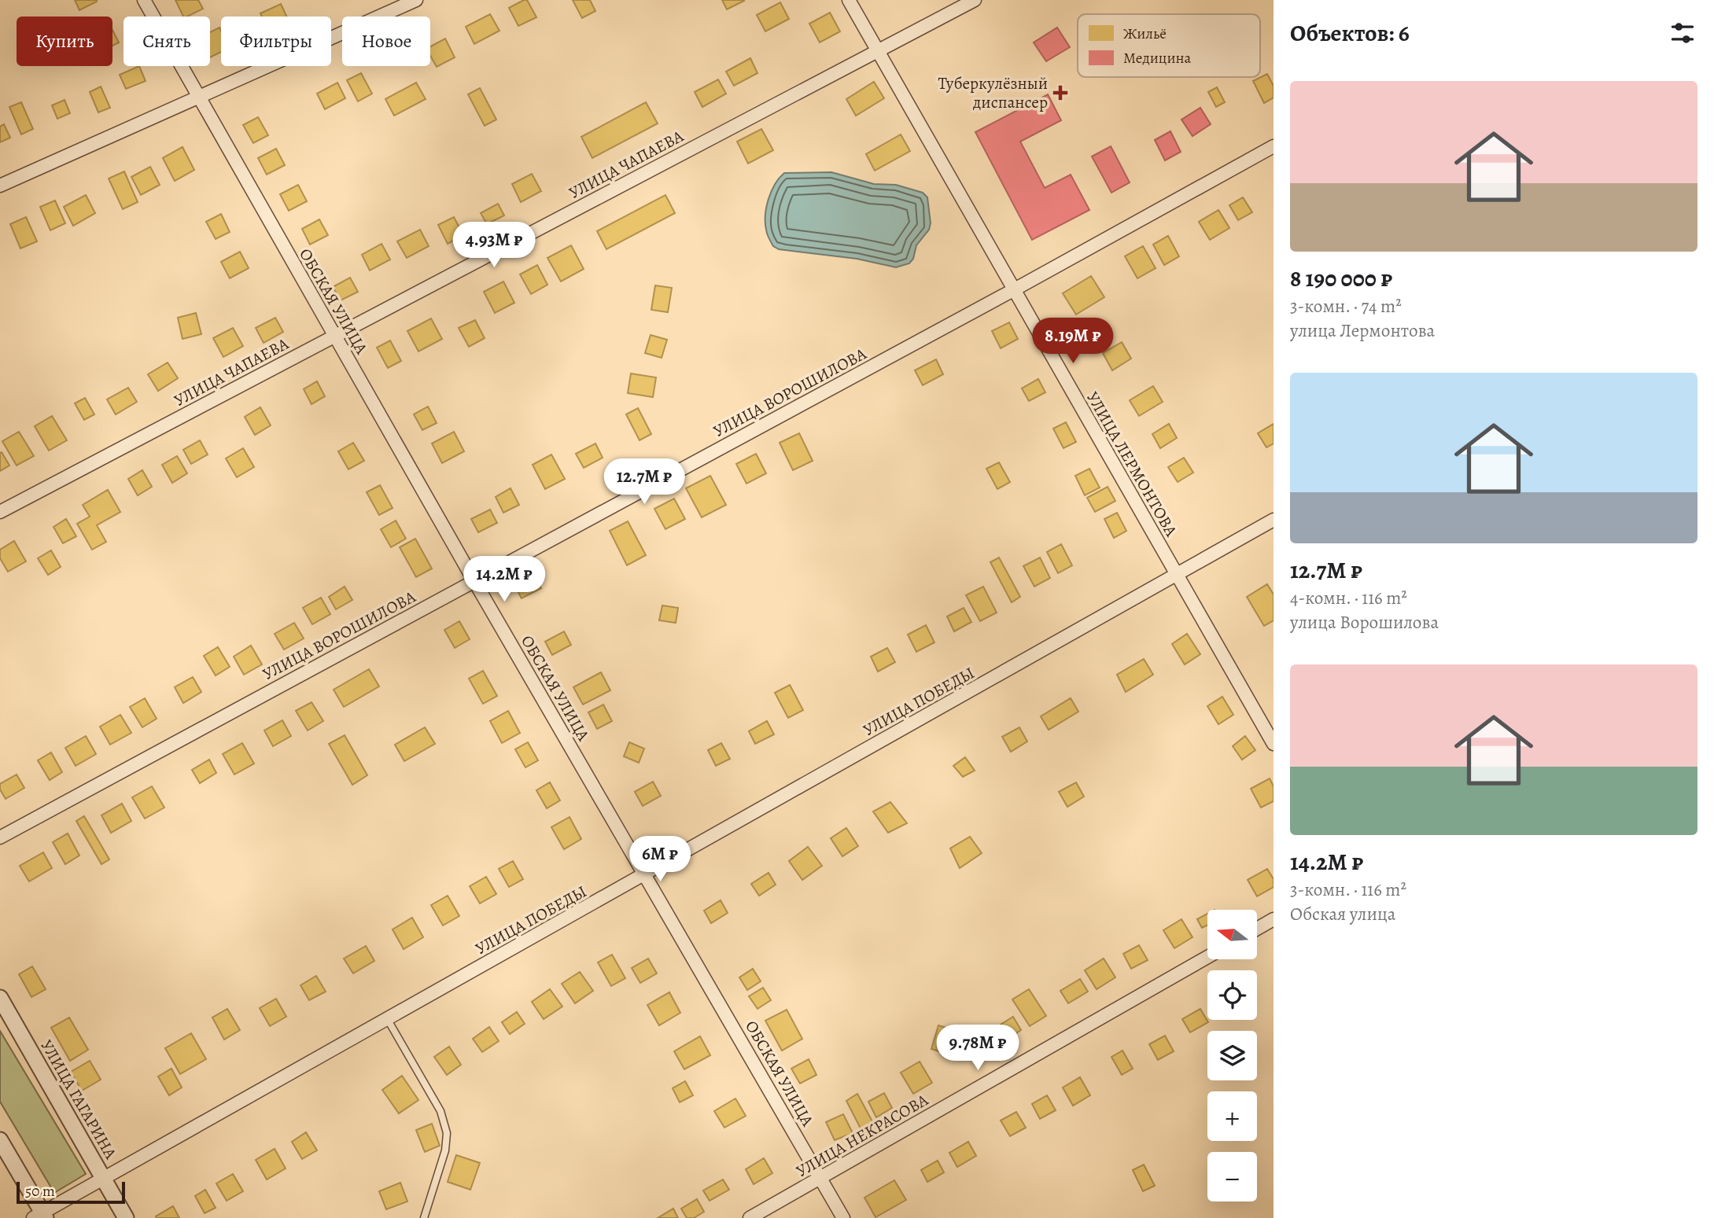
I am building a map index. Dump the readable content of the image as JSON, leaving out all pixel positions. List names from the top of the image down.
{
  "streets": {
    "street": [
      "УЛИЦА ЧАПАЕВА",
      "ОБСКАЯ УЛИЦА",
      "УЛИЦА ВОРОШИЛОВА",
      "УЛИЦА ЛЕРМОНТОВА",
      "УЛИЦА ПОБЕДЫ",
      "УЛИЦА ГАГАРИНА",
      "УЛИЦА НЕКРАСОВА"
    ]
  },
  "crossings": [
    ["УЛИЦА ЧАПАЕВА", "ОБСКАЯ УЛИЦА"],
    ["УЛИЦА ЧАПАЕВА", "УЛИЦА ЛЕРМОНТОВА"],
    ["ОБСКАЯ УЛИЦА", "УЛИЦА ВОРОШИЛОВА"],
    ["ОБСКАЯ УЛИЦА", "УЛИЦА ПОБЕДЫ"],
    ["ОБСКАЯ УЛИЦА", "УЛИЦА НЕКРАСОВА"],
    ["УЛИЦА ВОРОШИЛОВА", "УЛИЦА ЛЕРМОНТОВА"],
    ["УЛИЦА ЛЕРМОНТОВА", "УЛИЦА ПОБЕДЫ"],
    ["УЛИЦА ПОБЕДЫ", "УЛИЦА ГАГАРИНА"]
  ],
  "places": {
    "health": ["Туберкулёзный диспансер"]
  },
  "legend": ["Жильё", "Медицина"],
  "scale_bar": "50 m",
  "north": "left",
  "page": {
    "heading": "Объектов: 6",
    "chip": [
      "Купить",
      "Снять",
      "Фильтры",
      "Новое"
    ],
    "list": [
      {
        "name": "8 190 000 ₽",
        "note": "3-комн. · 74 m² · улица Лермонтова"
      },
      {
        "name": "12.7M ₽",
        "note": "4-комн. · 116 m² · улица Ворошилова"
      },
      {
        "name": "14.2M ₽",
        "note": "3-комн. · 116 m² · Обская улица"
      }
    ],
    "price": [
      "4.93M ₽",
      "8.19M ₽",
      "12.7M ₽",
      "14.2M ₽",
      "6M ₽",
      "9.78M ₽"
    ],
    "map_buttons": ["+", "−"],
    "scale": "50 m"
  }
}
